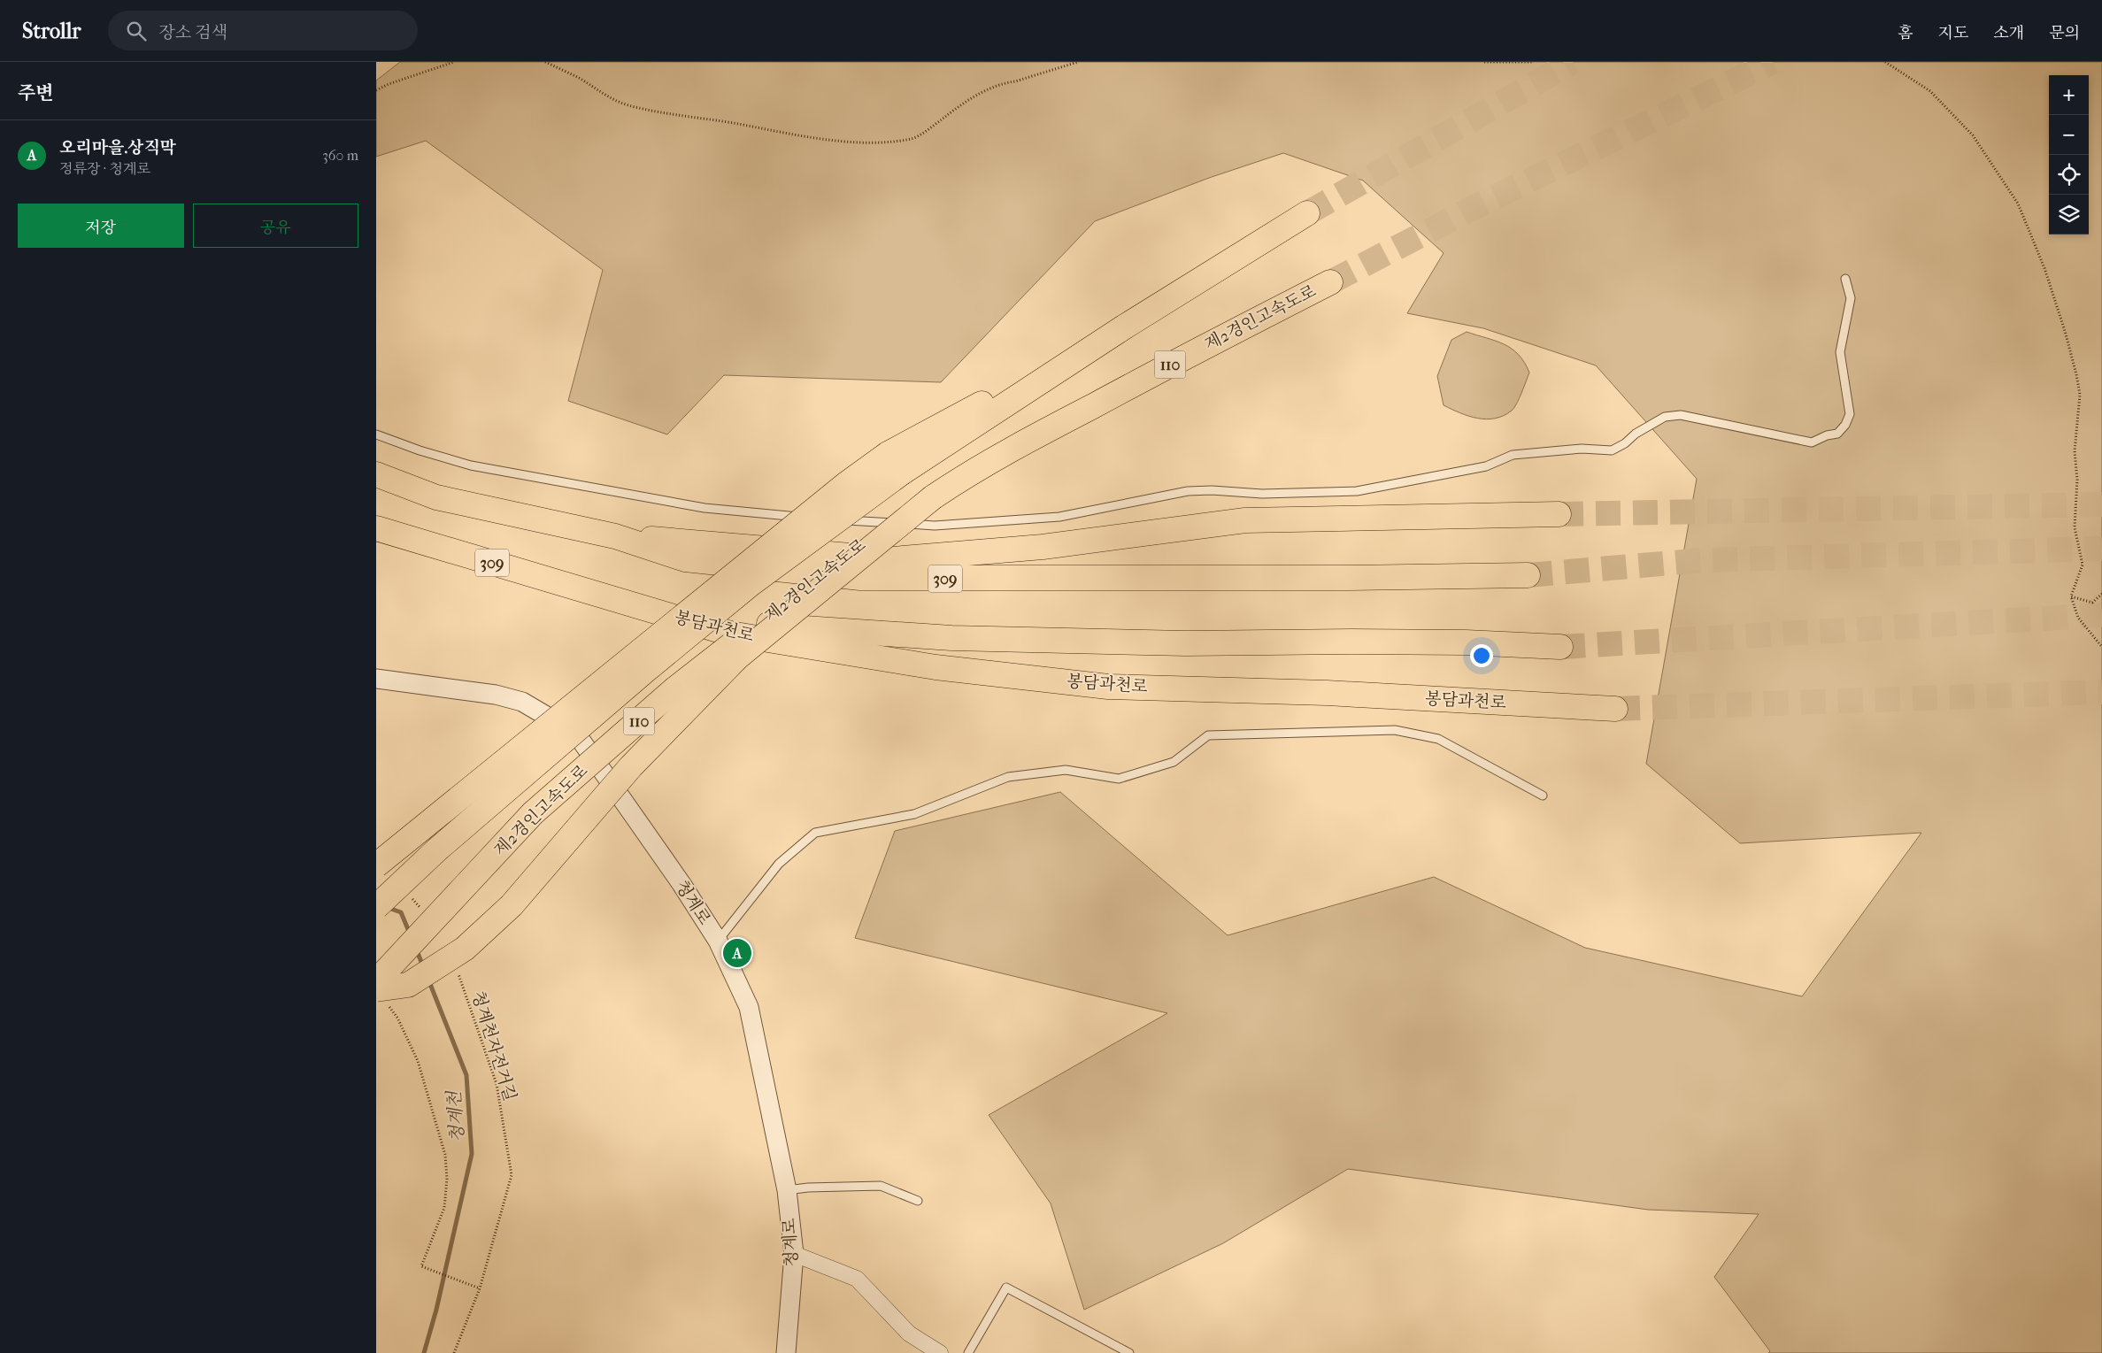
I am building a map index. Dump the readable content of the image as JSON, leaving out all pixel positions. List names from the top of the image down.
{
  "streets": {
    "highway": [
      "제2경인고속도로",
      "110",
      "309",
      "봉담과천로"
    ],
    "street": ["청계로"],
    "path": ["청계천자전거길"]
  },
  "water": ["청계천"],
  "page": {
    "header": "Strollr",
    "search": "장소 검색",
    "nav": [
      "홈",
      "지도",
      "소개",
      "문의"
    ],
    "heading": "주변",
    "map_buttons": ["+", "−"],
    "list": [
      {
        "mark": "A",
        "name": "오리마을.상직막",
        "note": "정류장 · 청계로",
        "value": "360 m"
      }
    ],
    "buttons": ["저장", "공유"],
    "pins": "A"
  }
}
